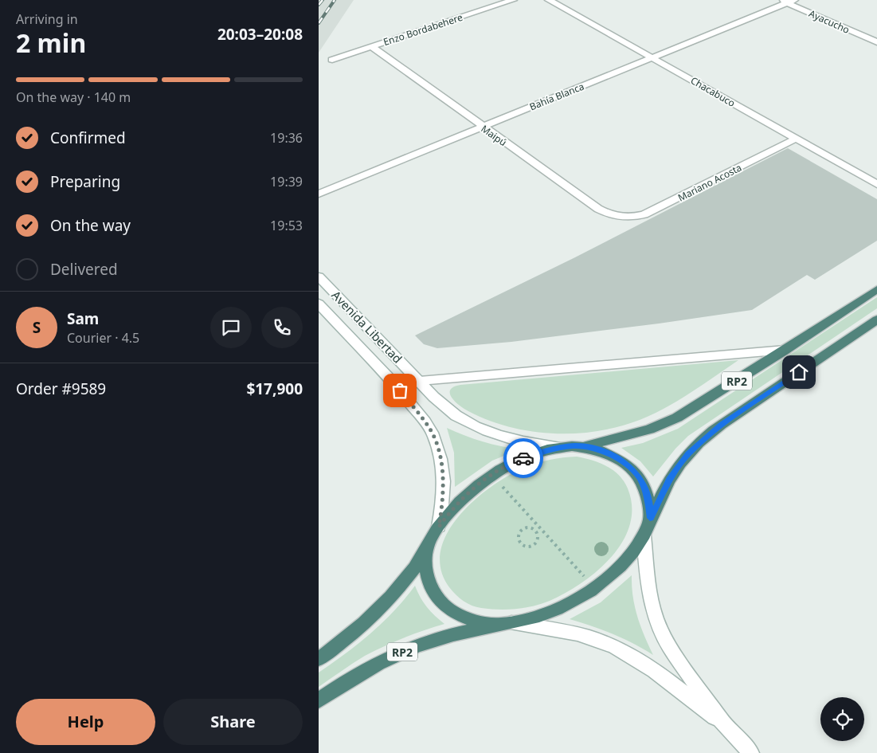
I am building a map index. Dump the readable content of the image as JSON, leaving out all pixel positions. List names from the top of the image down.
{
  "streets": {
    "highway": ["RP2"],
    "street": [
      "Ayacucho",
      "Enzo Bordabehere",
      "Chacabuco",
      "Bahía Blanca",
      "Maipú",
      "Mariano Acosta",
      "Avenida Libertad"
    ]
  },
  "crossings": [
    ["Ayacucho", "Bahía Blanca"],
    ["Enzo Bordabehere", "Maipú"],
    ["Chacabuco", "Bahía Blanca"],
    ["Chacabuco", "Mariano Acosta"],
    ["Bahía Blanca", "Maipú"],
    ["Maipú", "Mariano Acosta"],
    ["Avenida Libertad", "RP2"]
  ],
  "page": {
    "heading": ["2 min", "Arriving in", "20:03–20:08"],
    "panel": [
      "Sam",
      "Courier · 4.5",
      "Order #9589",
      "$17,900"
    ],
    "bar": "On the way · 140 m",
    "list": [
      ["Confirmed", "19:36"],
      ["Preparing", "19:39"],
      ["On the way", "19:53"],
      "Delivered"
    ],
    "round": "S",
    "buttons": ["Help", "Share"]
  }
}
